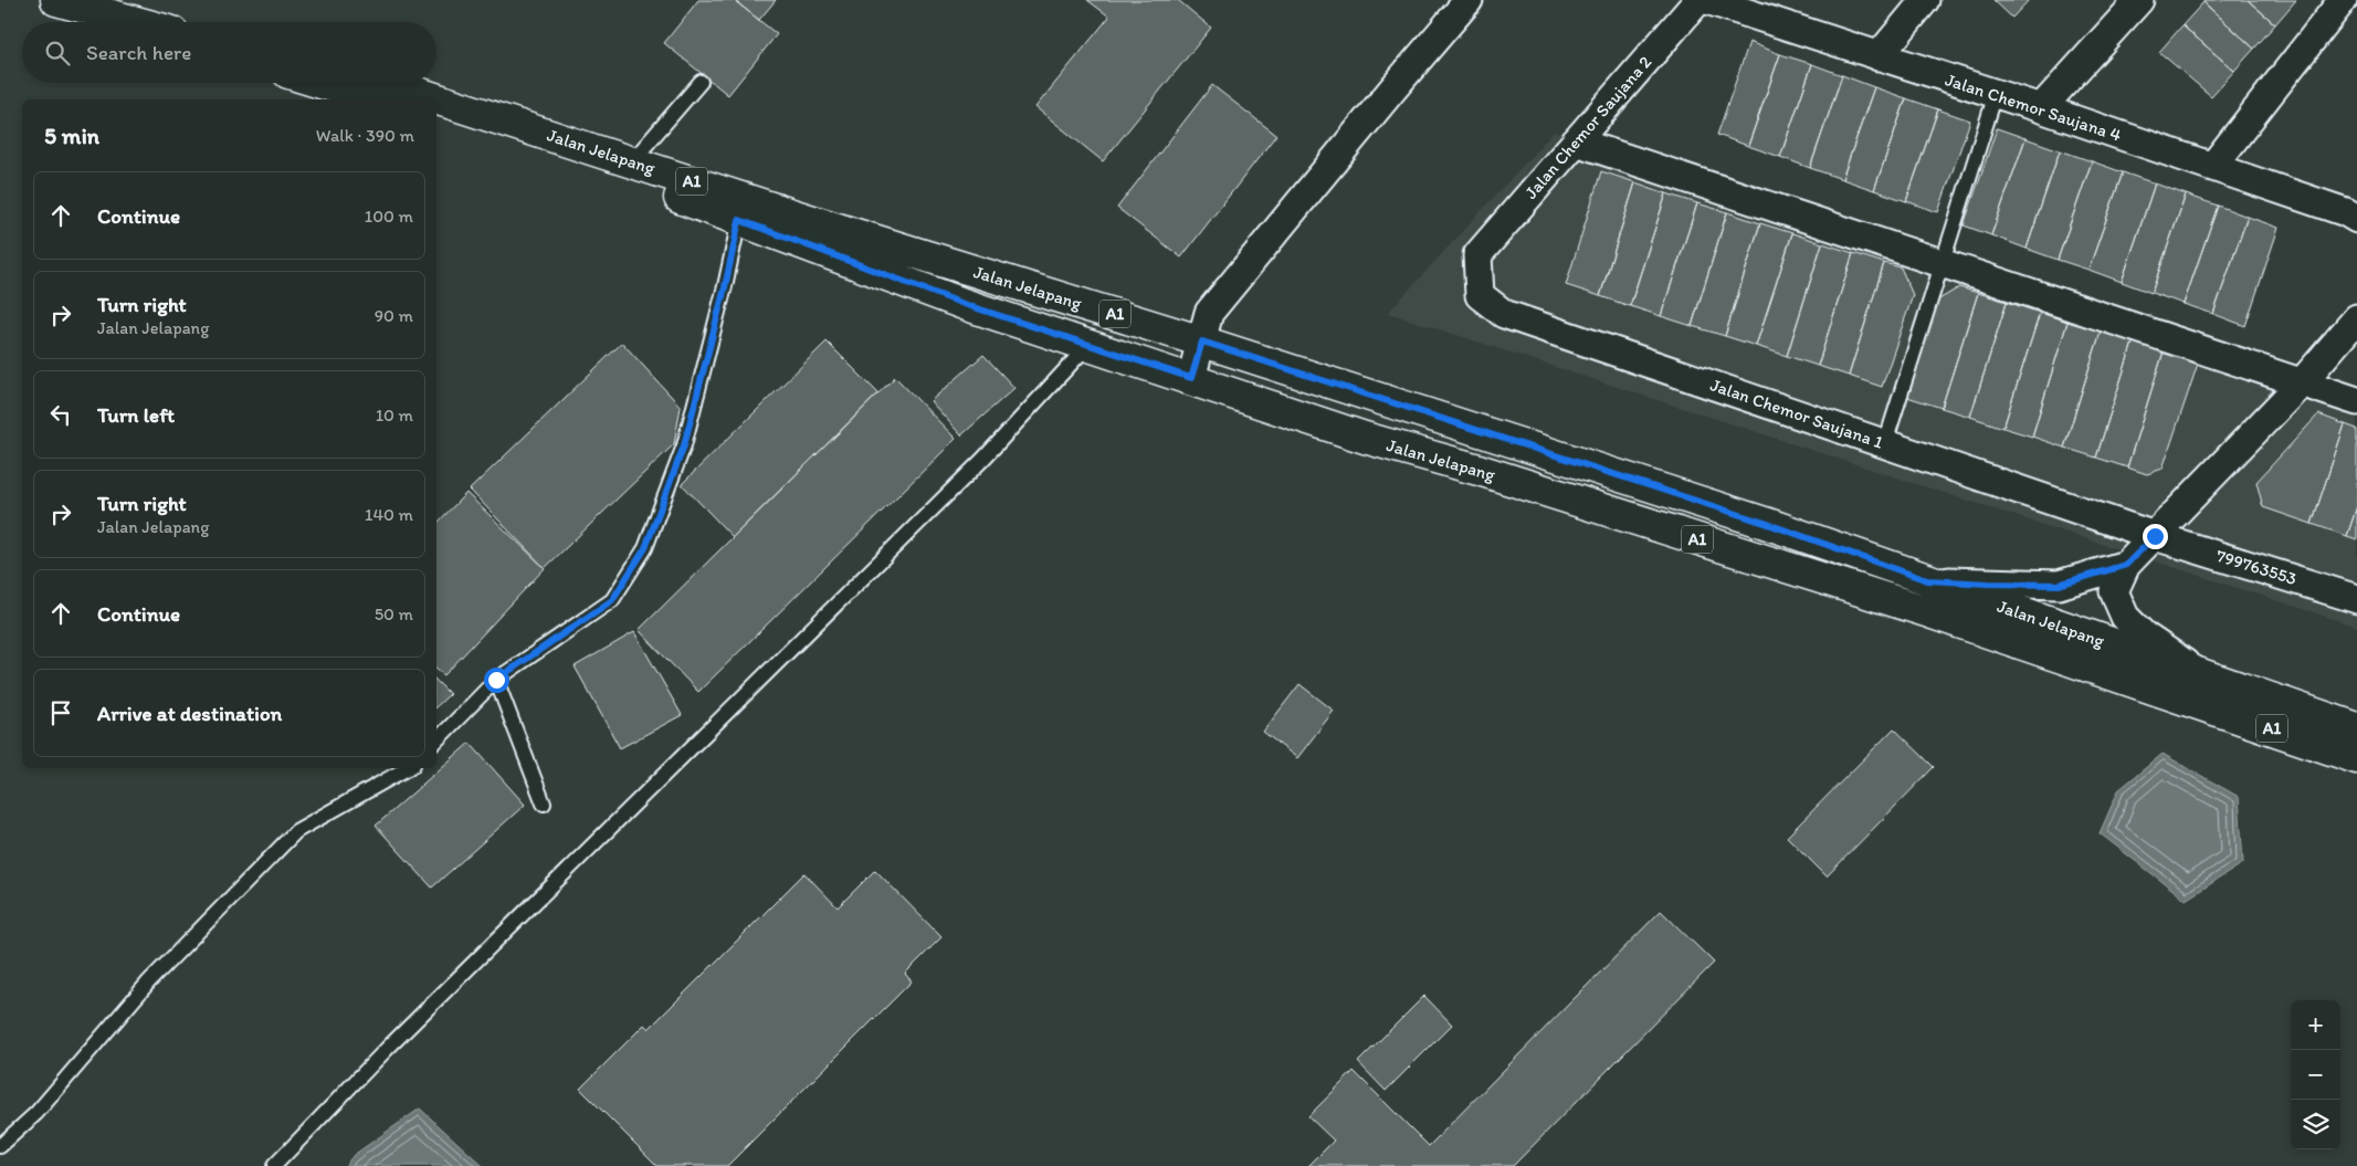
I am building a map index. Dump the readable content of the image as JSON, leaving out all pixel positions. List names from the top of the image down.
{
  "streets": {
    "main road": ["Jalan Jelapang", "A1"],
    "street": [
      "Jalan Chemor Saujana 4",
      "Jalan Chemor Saujana 2",
      "Jalan Chemor Saujana 1",
      "799763553"
    ]
  },
  "crossings": [
    ["Jalan Chemor Saujana 2", "Jalan Chemor Saujana 1"],
    ["Jalan Chemor Saujana 1", "799763553"]
  ],
  "page": {
    "search": "Search here",
    "heading": ["5 min", "Walk · 390 m"],
    "list": [
      ["Continue", "100 m"],
      ["Turn right", "Jalan Jelapang", "90 m"],
      ["Turn left", "10 m"],
      ["Turn right", "Jalan Jelapang", "140 m"],
      ["Continue", "50 m"],
      "Arrive at destination"
    ],
    "map_buttons": ["+", "−"]
  }
}
